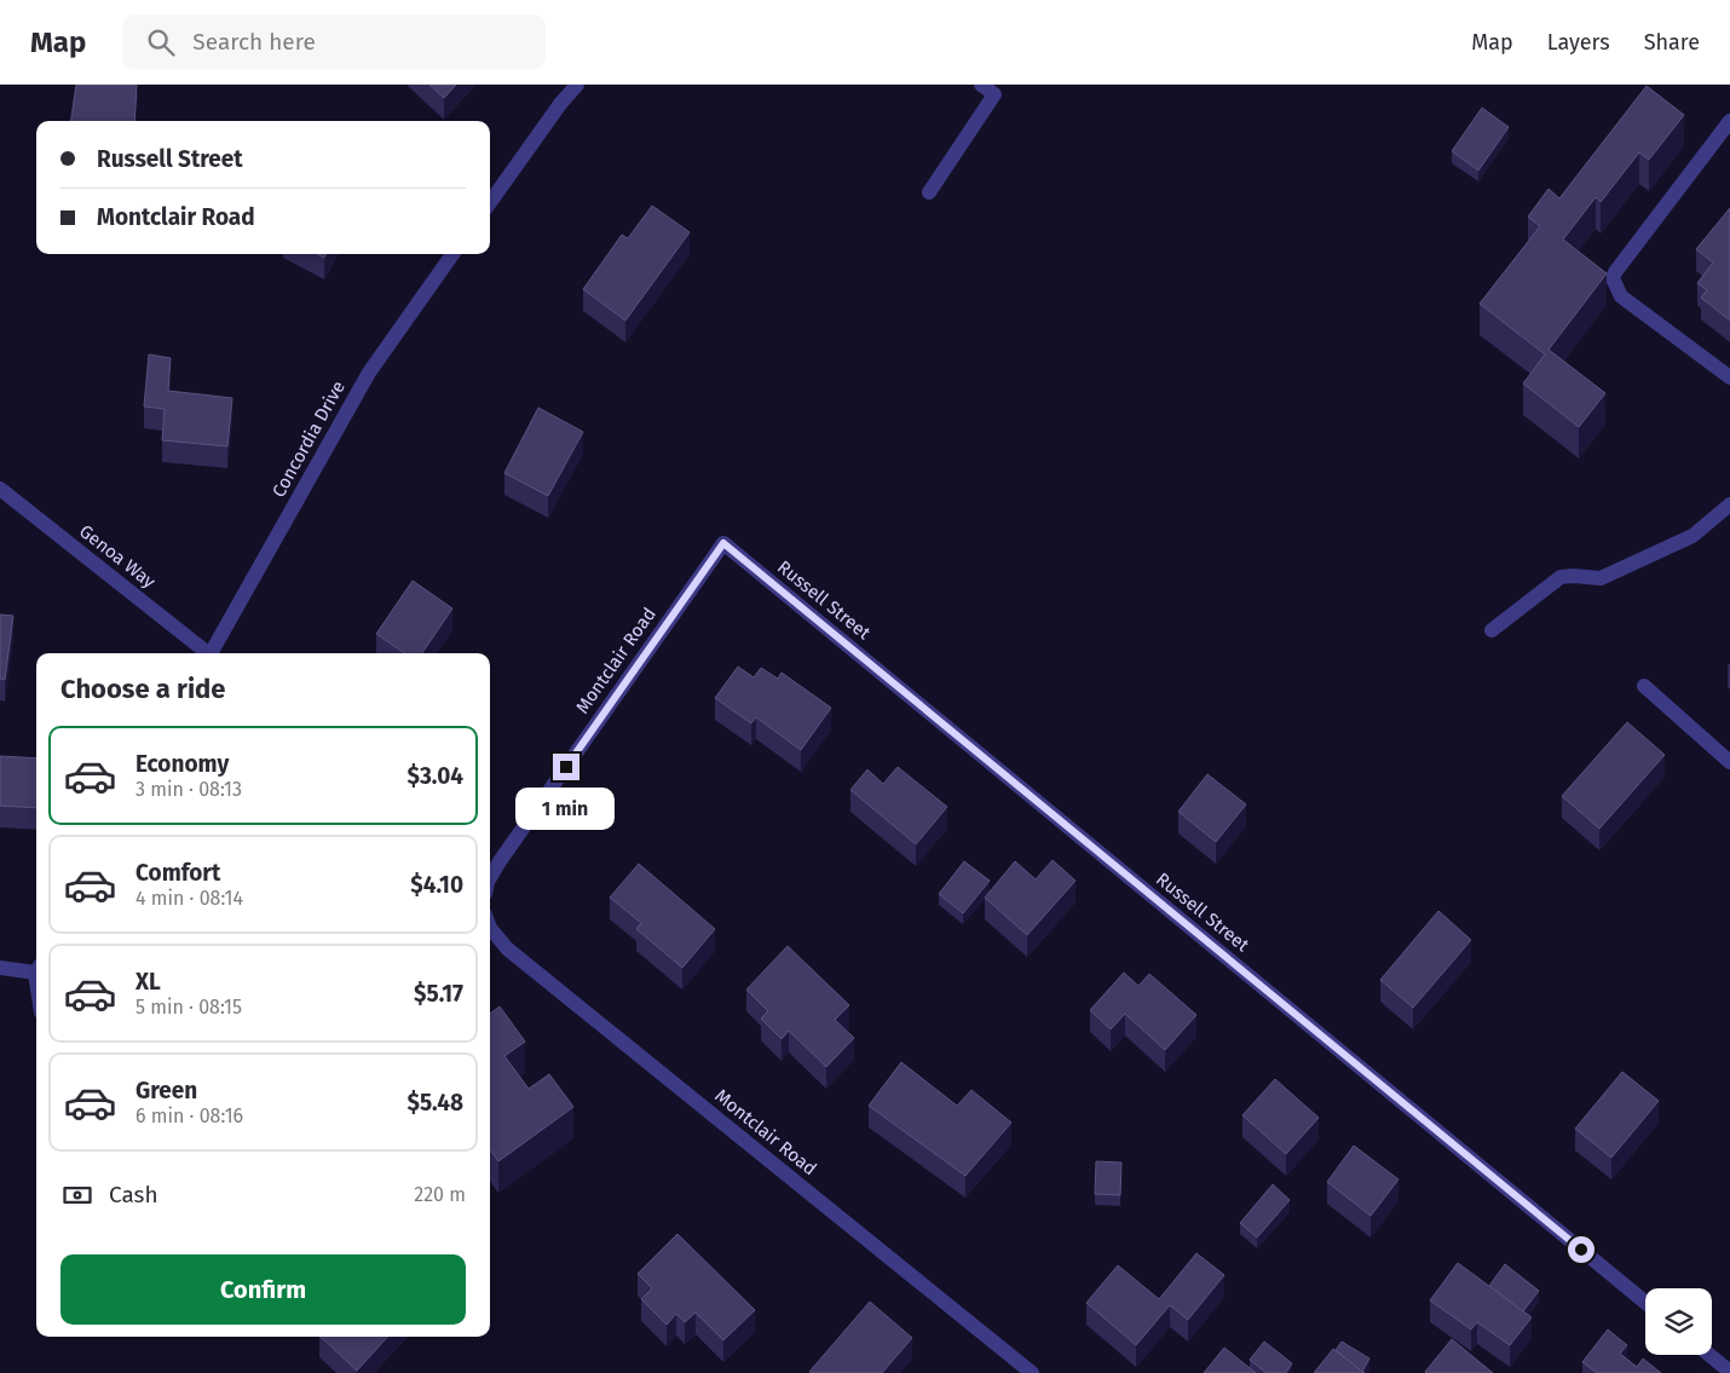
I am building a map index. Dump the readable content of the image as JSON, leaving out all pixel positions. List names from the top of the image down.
{
  "streets": {
    "street": [
      "Concordia Drive",
      "Genoa Way",
      "Russell Street",
      "Montclair Road"
    ]
  },
  "crossings": [
    ["Russell Street", "Montclair Road"]
  ],
  "page": {
    "header": "Map",
    "search": "Search here",
    "nav": ["Map", "Layers", "Share"],
    "banner": ["Russell Street", "Montclair Road"],
    "heading": "Choose a ride",
    "list": [
      {
        "name": "Economy",
        "note": "3 min · 08:13",
        "value": "$3.04"
      },
      {
        "name": "Comfort",
        "note": "4 min · 08:14",
        "value": "$4.10"
      },
      {
        "name": "XL",
        "note": "5 min · 08:15",
        "value": "$5.17"
      },
      {
        "name": "Green",
        "note": "6 min · 08:16",
        "value": "$5.48"
      }
    ],
    "bubble": "1 min",
    "pay": ["Cash", "220 m"],
    "buttons": "Confirm"
  }
}
